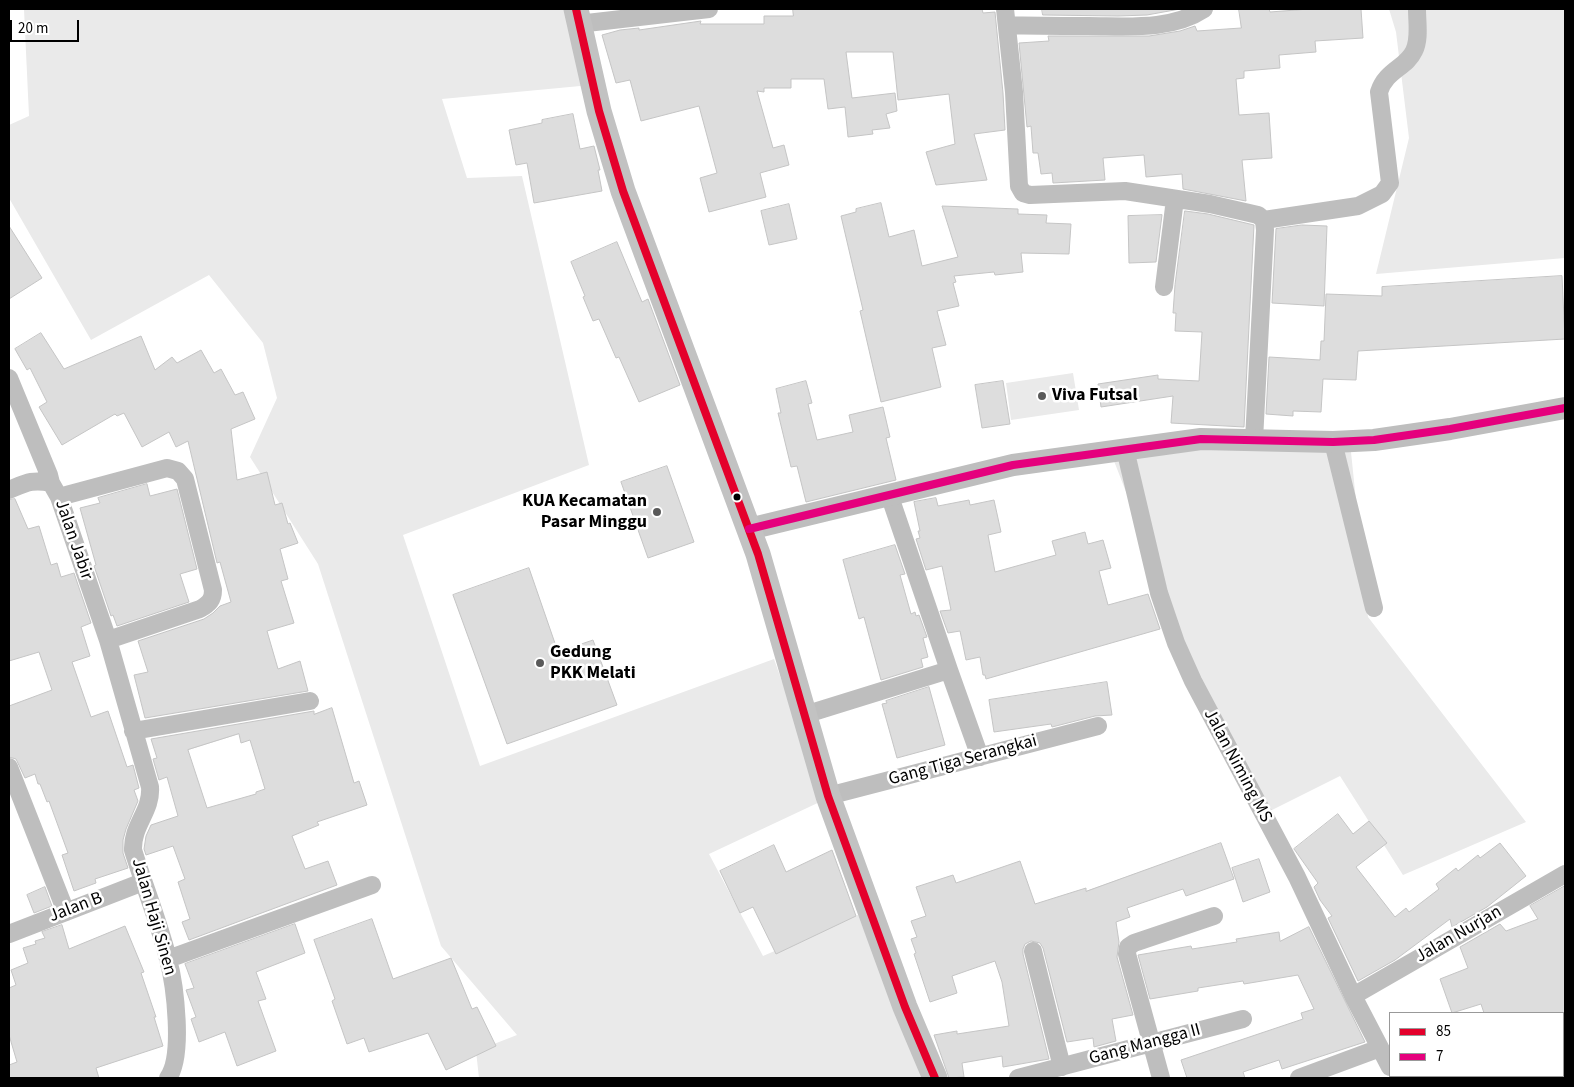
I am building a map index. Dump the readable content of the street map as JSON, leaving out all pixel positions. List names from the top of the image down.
{
  "streets": {
    "street": [
      "Jalan Jabir",
      "Gang Tiga Serangkai",
      "Jalan Niming MS",
      "Jalan B",
      "Jalan Haji Sinen",
      "Jalan Nurjan",
      "Gang Mangga II"
    ]
  },
  "crossings": [
    ["Jalan Jabir", "Jalan Haji Sinen"],
    ["Jalan Niming MS", "Jalan Nurjan"],
    ["Jalan B", "Jalan Haji Sinen"]
  ],
  "places": ["Viva Futsal", "KUA Kecamatan Pasar Minggu", "Gedung PKK Melati"],
  "lines": ["transit line 85", "transit line 7"],
  "legend": ["85", "7"],
  "scale_bar": "20 m"
}
